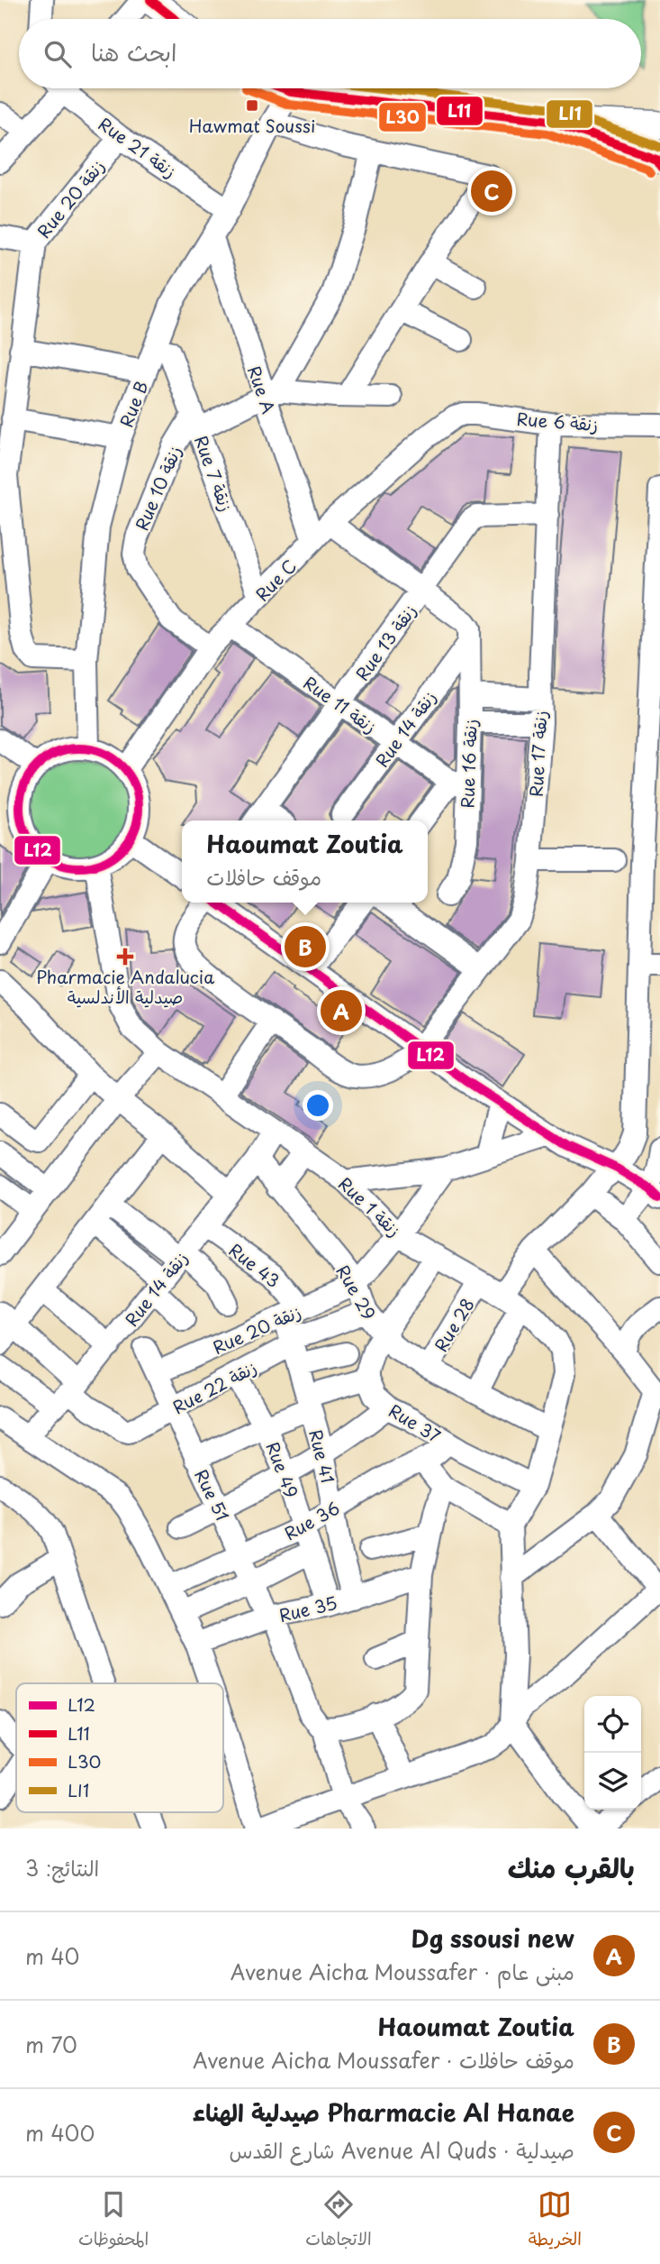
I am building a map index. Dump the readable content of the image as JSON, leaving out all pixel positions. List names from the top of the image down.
{
  "streets": {
    "street": [
      "Rue 21 زنقة",
      "Rue 20 زنقة",
      "Rue A",
      "Rue B",
      "Rue 6 زنقة",
      "Rue 7 زنقة",
      "Rue 10 زنقة",
      "Rue C",
      "Rue 13 زنقة",
      "Rue 11 زنقة",
      "Rue 14 زنقة",
      "Rue 17 زنقة",
      "Rue 16 زنقة",
      "Rue 1 زنقة",
      "Rue 43",
      "Rue 29",
      "Rue 28",
      "Rue 22 زنقة",
      "Rue 37",
      "Rue 41",
      "Rue 49",
      "Rue 51",
      "Rue 36",
      "Rue 35"
    ]
  },
  "crossings": [
    ["Rue 21 زنقة", "Rue 20 زنقة"],
    ["Rue 21 زنقة", "Rue B"],
    ["Rue 20 زنقة", "Rue B"],
    ["Rue 20 زنقة", "Rue 43"],
    ["Rue 20 زنقة", "Rue 29"],
    ["Rue 20 زنقة", "Rue 22 زنقة"],
    ["Rue 20 زنقة", "Rue 41"],
    ["Rue 20 زنقة", "Rue 51"],
    ["Rue A", "Rue B"],
    ["Rue A", "Rue C"],
    ["Rue B", "Rue C"],
    ["Rue B", "Rue 1 زنقة"],
    ["Rue 6 زنقة", "Rue C"],
    ["Rue 6 زنقة", "Rue 17 زنقة"],
    ["Rue 7 زنقة", "Rue 10 زنقة"],
    ["Rue 7 زنقة", "Rue C"],
    ["Rue 10 زنقة", "Rue C"],
    ["Rue C", "Rue 11 زنقة"],
    ["Rue C", "Rue 1 زنقة"],
    ["Rue 13 زنقة", "Rue 11 زنقة"],
    ["Rue 13 زنقة", "Rue 17 زنقة"],
    ["Rue 11 زنقة", "Rue 14 زنقة"],
    ["Rue 11 زنقة", "Rue 16 زنقة"],
    ["Rue 14 زنقة", "Rue 16 زنقة"],
    ["Rue 14 زنقة", "Rue 1 زنقة"],
    ["Rue 14 زنقة", "Rue 43"],
    ["Rue 14 زنقة", "Rue 29"],
    ["Rue 14 زنقة", "Rue 22 زنقة"],
    ["Rue 1 زنقة", "Rue 29"],
    ["Rue 1 زنقة", "Rue 28"],
    ["Rue 1 زنقة", "Rue 37"],
    ["Rue 43", "Rue 22 زنقة"],
    ["Rue 43", "Rue 41"],
    ["Rue 29", "Rue 28"],
    ["Rue 29", "Rue 22 زنقة"],
    ["Rue 22 زنقة", "Rue 41"],
    ["Rue 22 زنقة", "Rue 49"],
    ["Rue 22 زنقة", "Rue 51"],
    ["Rue 37", "Rue 36"],
    ["Rue 41", "Rue 36"],
    ["Rue 41", "Rue 35"],
    ["Rue 49", "Rue 36"],
    ["Rue 49", "Rue 35"],
    ["Rue 51", "Rue 36"],
    ["Rue 51", "Rue 35"]
  ],
  "places": {
    "transit": ["Hawmat Soussi"],
    "health": ["Pharmacie Andalucia صيدلية الأندلسية"]
  },
  "lines": [
    "transit line L11",
    "transit line L30",
    "transit line LI1",
    "transit line L12"
  ],
  "legend": [
    "L12",
    "L11",
    "L30",
    "LI1"
  ],
  "page": {
    "search": "ابحث هنا",
    "pins": ["C", "B", "A"],
    "popup": ["Haoumat Zoutia", "موقف حافلات"],
    "heading": ["بالقرب منك", "النتائج: 3"],
    "list": [
      {
        "mark": "A",
        "name": "Dg ssousi new",
        "note": "مبنى عام · Avenue Aicha Moussafer",
        "value": "40 m"
      },
      {
        "mark": "B",
        "name": "Haoumat Zoutia",
        "note": "موقف حافلات · Avenue Aicha Moussafer",
        "value": "70 m"
      },
      {
        "mark": "C",
        "name": "Pharmacie Al Hanae صيدلية الهناء",
        "note": "صيدلية · Avenue Al Quds شارع القدس",
        "value": "400 m"
      }
    ],
    "nav": ["الخريطة", "الاتجاهات", "المحفوظات"]
  }
}
